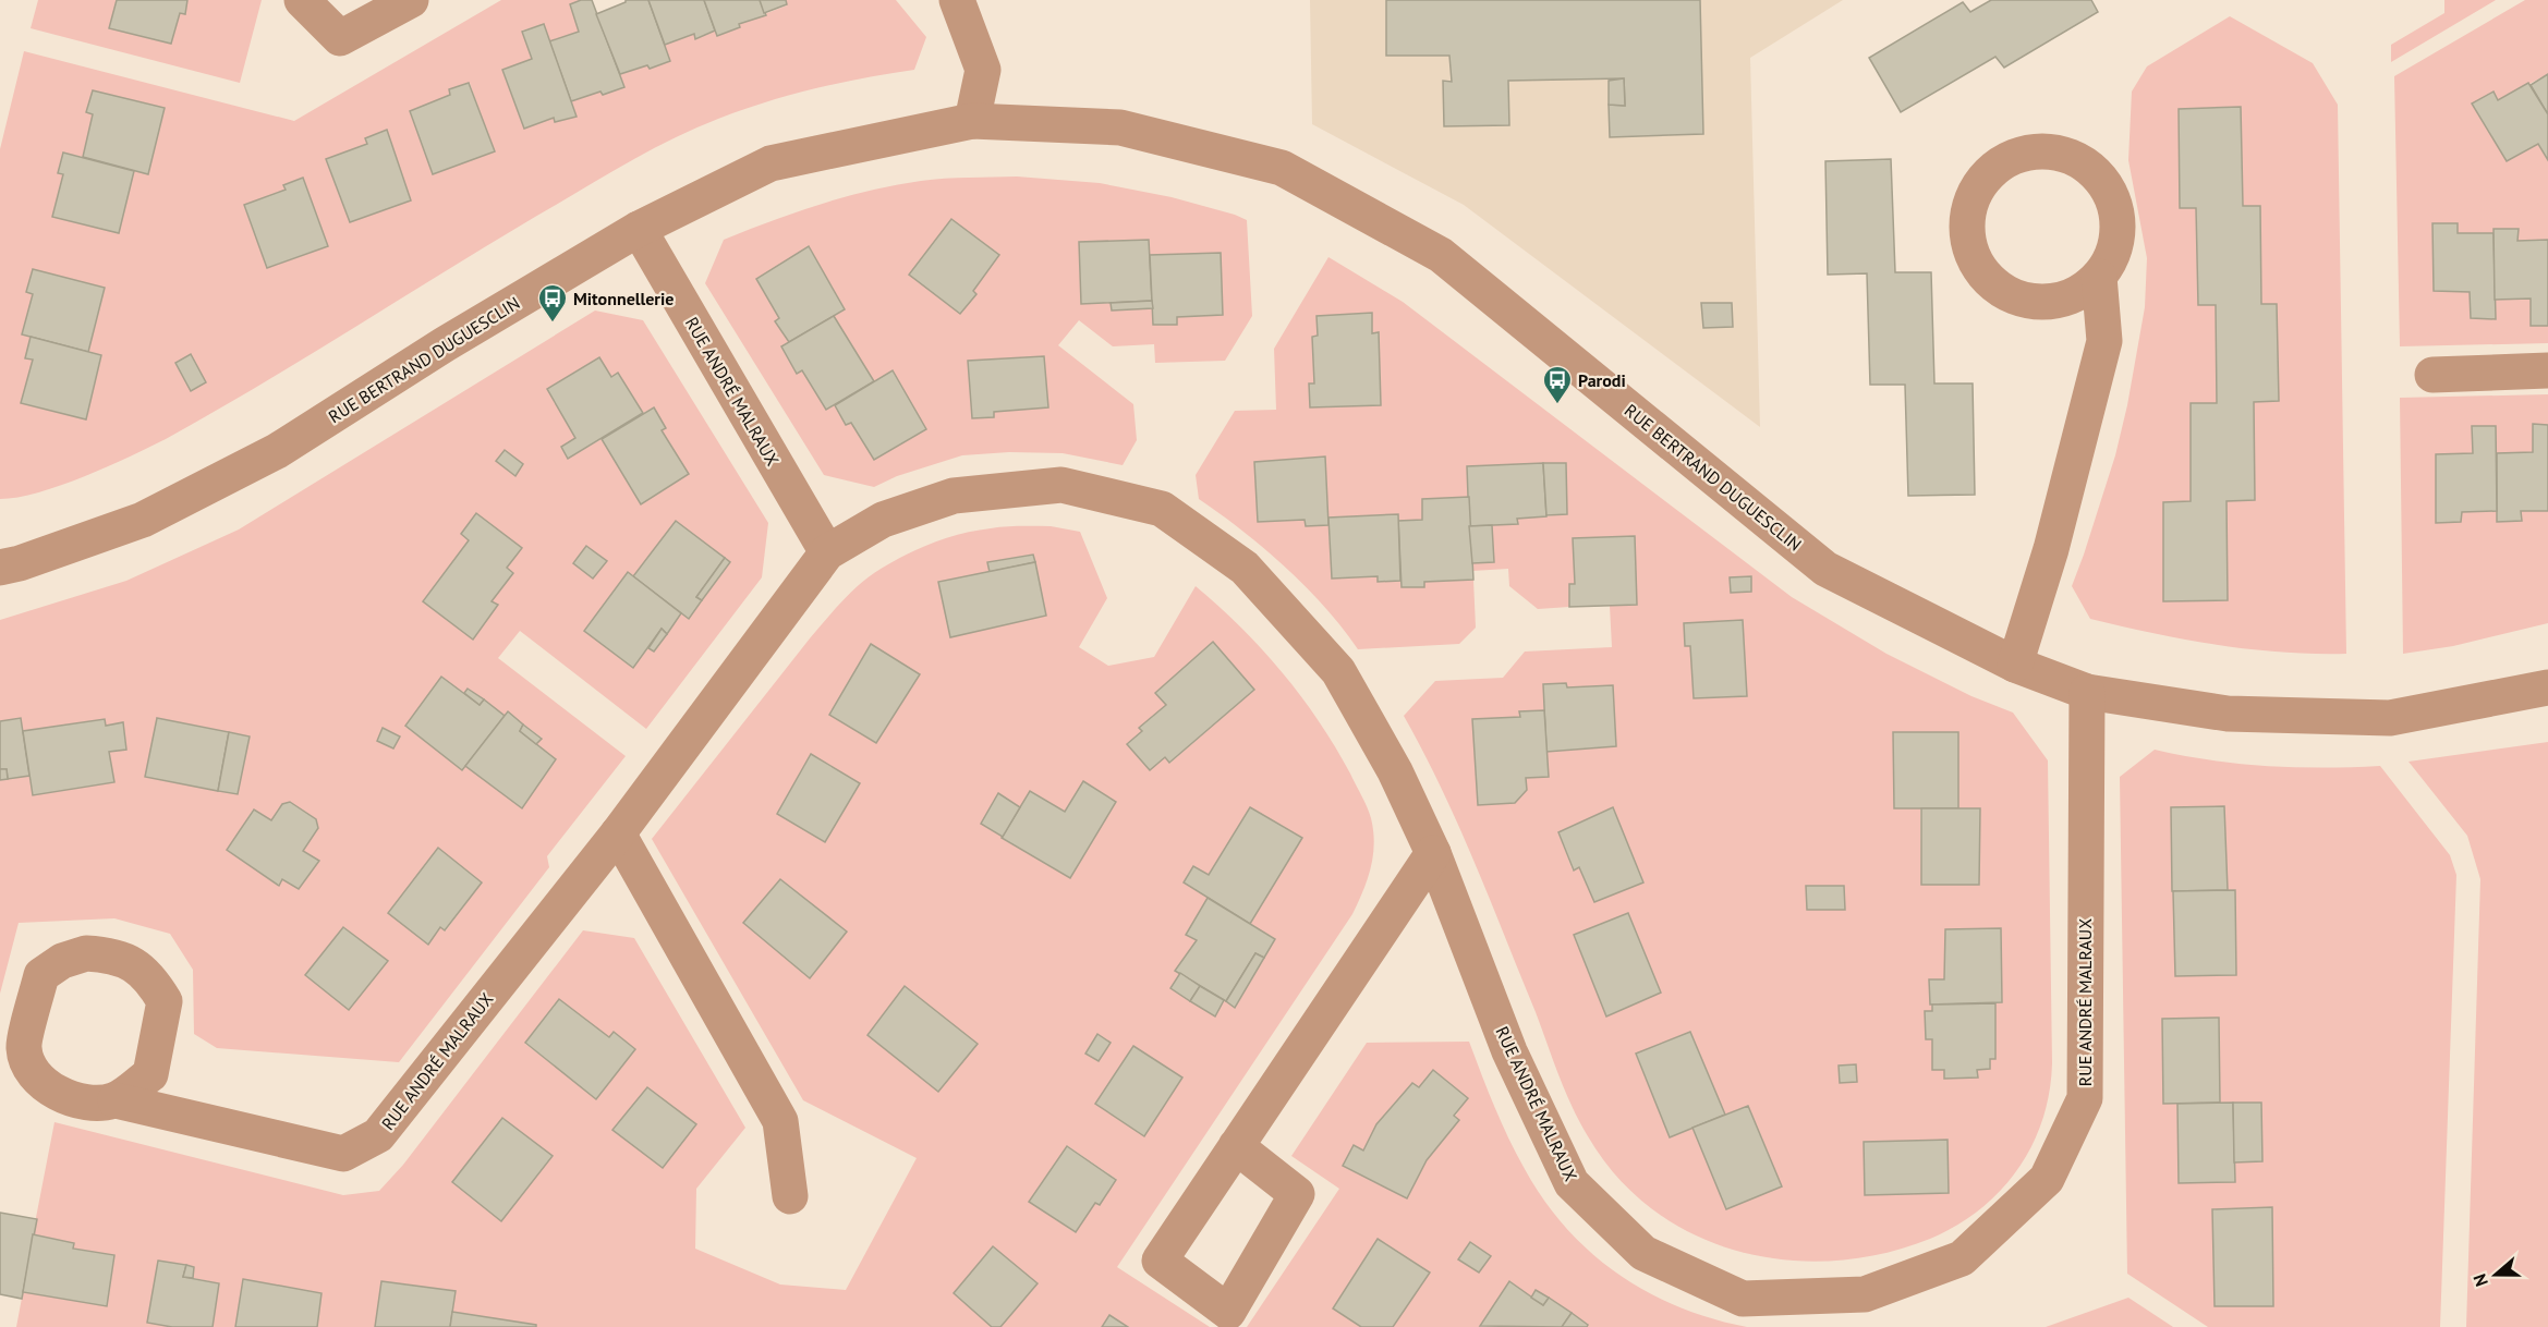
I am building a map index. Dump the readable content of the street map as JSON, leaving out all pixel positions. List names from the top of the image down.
{
  "streets": {
    "street": ["RUE BERTRAND DUGUESCLIN", "RUE ANDRÉ MALRAUX"]
  },
  "crossings": [
    ["RUE BERTRAND DUGUESCLIN", "RUE ANDRÉ MALRAUX"]
  ],
  "places": {
    "bus stop": ["Mitonnellerie", "Parodi"]
  },
  "north": "left"
}
